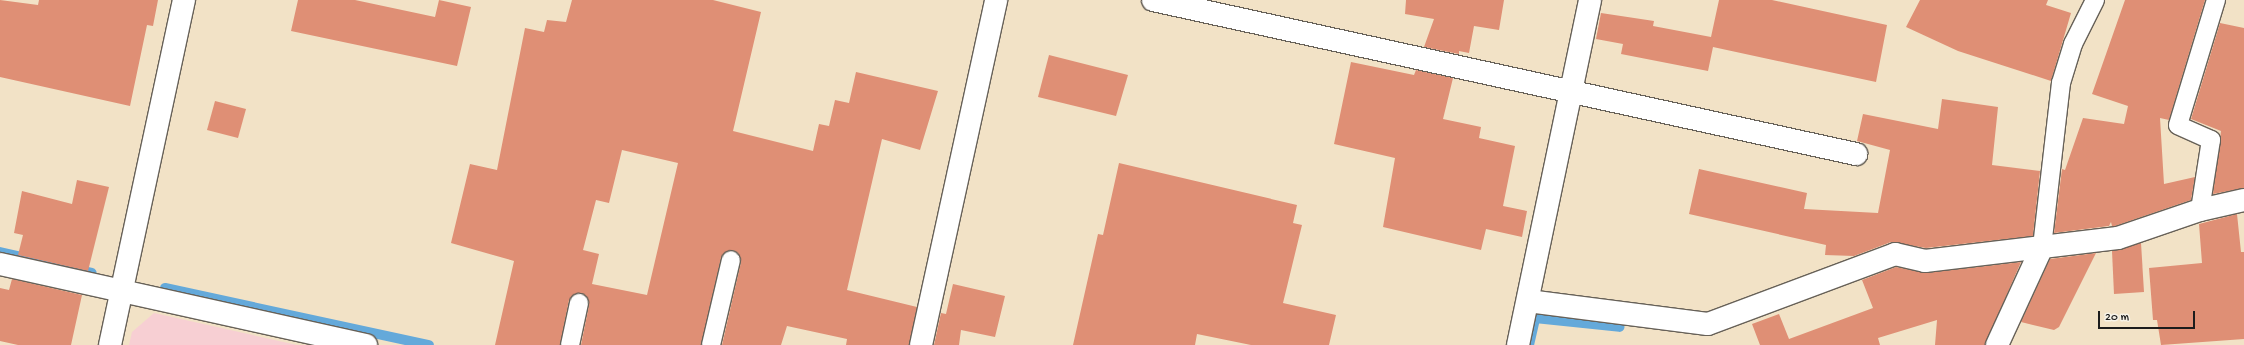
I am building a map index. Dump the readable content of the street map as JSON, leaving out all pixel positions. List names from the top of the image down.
{
  "scale_bar": "20 m"
}
